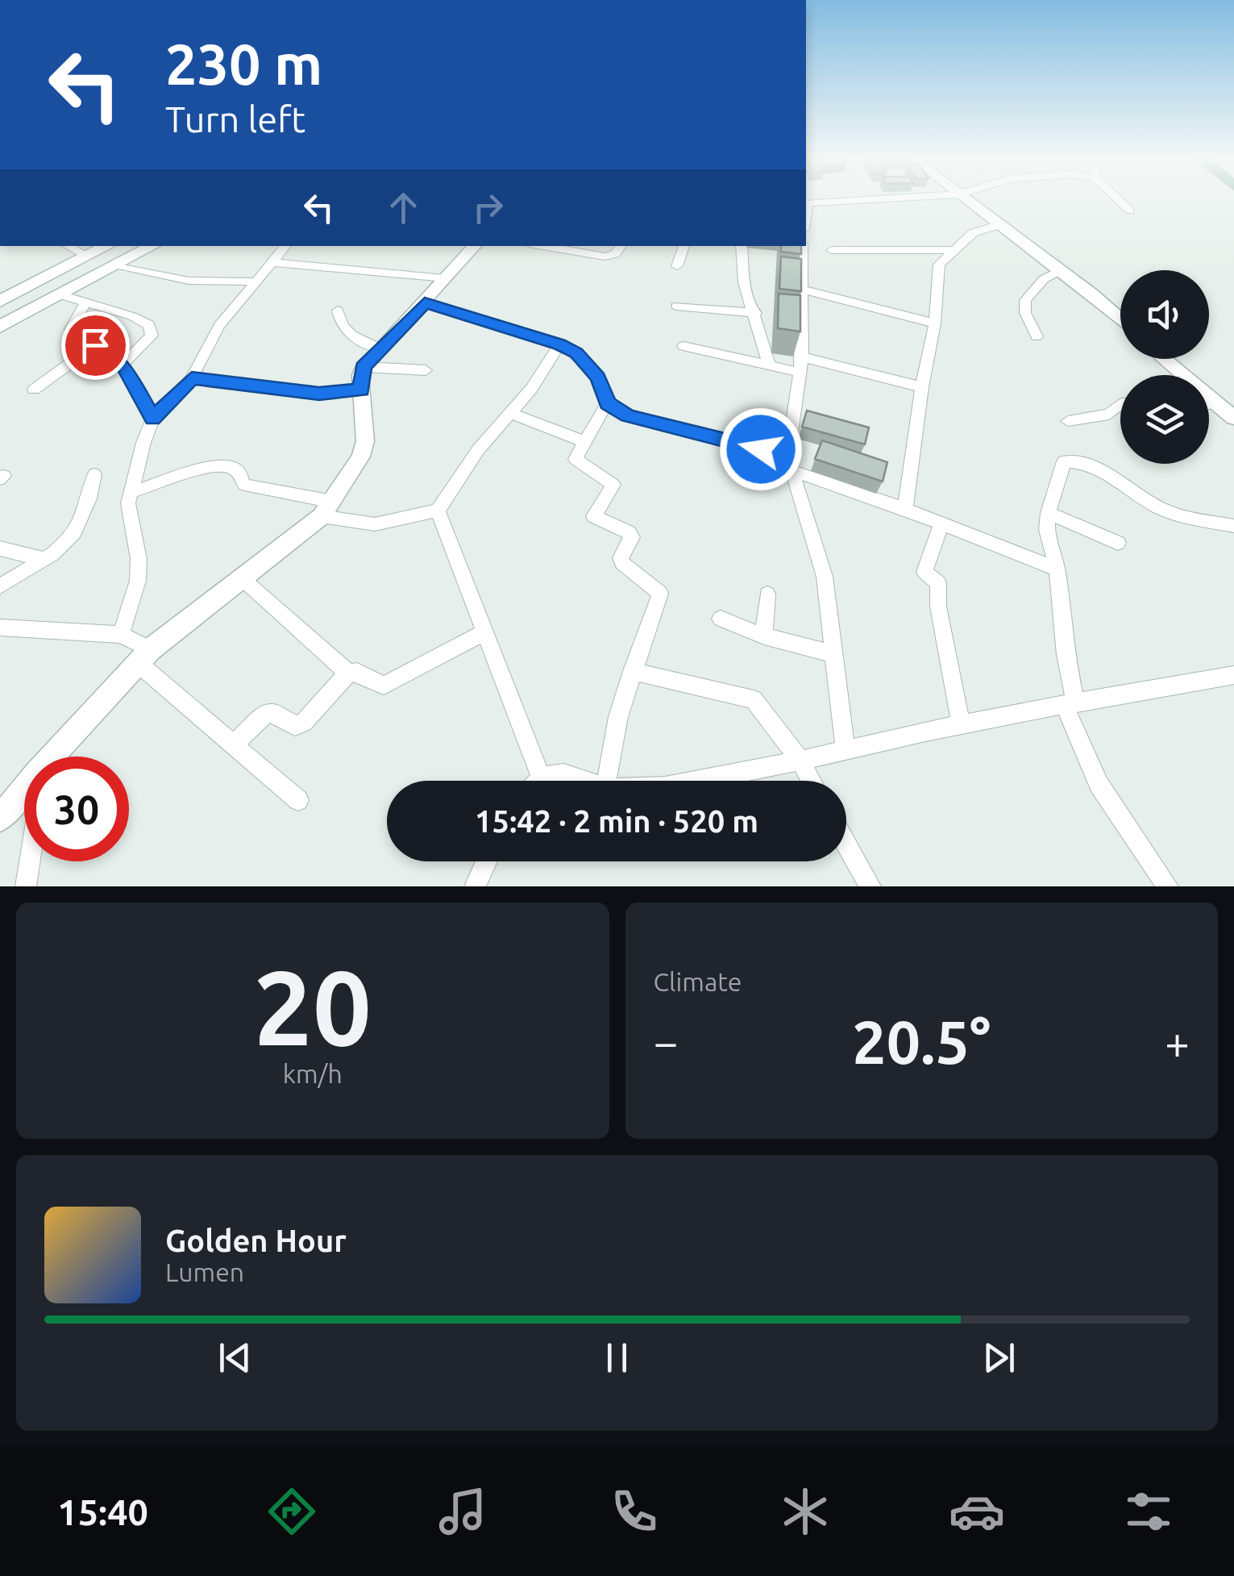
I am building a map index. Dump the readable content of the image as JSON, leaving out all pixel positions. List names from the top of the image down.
{
  "page": {
    "turn": ["230 m", "Turn left"],
    "limit": "30",
    "trip": "15:42 · 2 min · 520 m",
    "tile": [
      ["20", "km/h"],
      "Climate"
    ],
    "heat": ["−", "20.5°", "+"],
    "song": ["Golden Hour", "Lumen"],
    "tabs": "15:40"
  }
}
